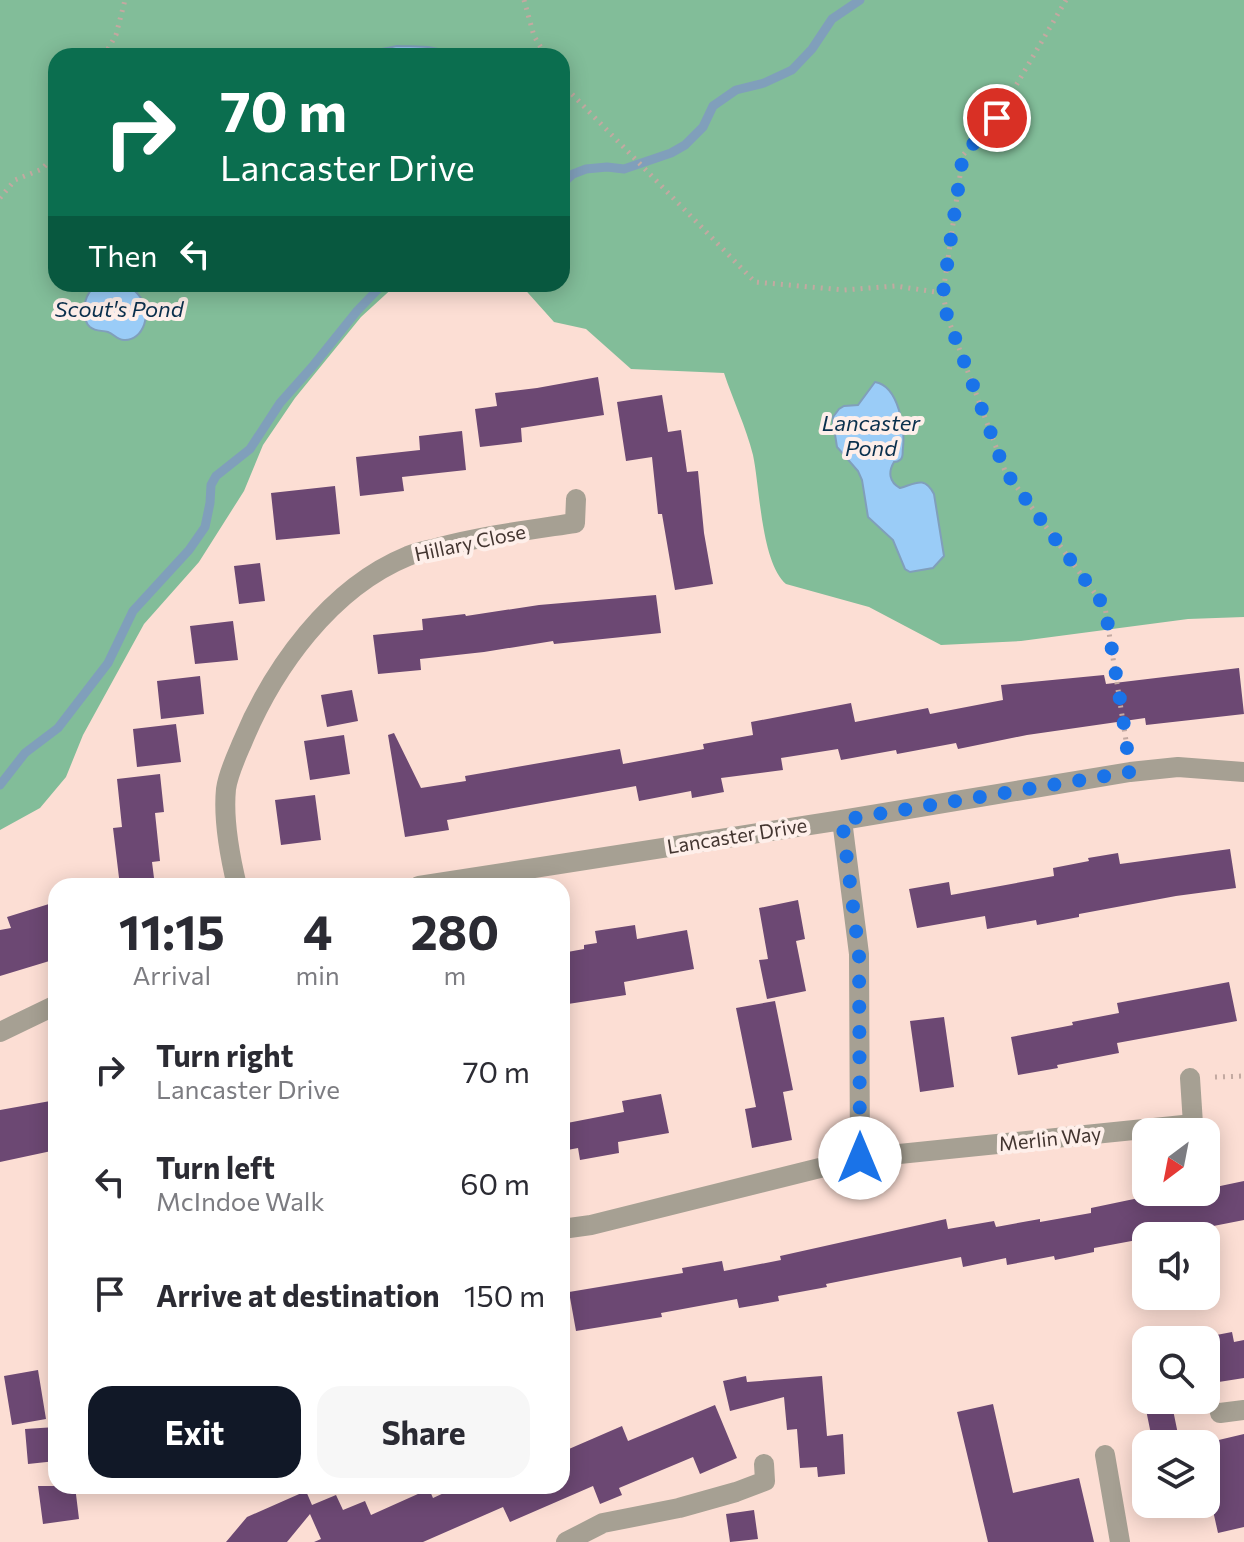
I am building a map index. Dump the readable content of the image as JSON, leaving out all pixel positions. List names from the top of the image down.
{
  "streets": {
    "street": ["Hillary Close", "Lancaster Drive", "Merlin Way"]
  },
  "water": ["Scout's Pond", "Lancaster Pond"],
  "north": "bottom left",
  "page": {
    "turn": ["70 m", "Lancaster Drive"],
    "then": "Then",
    "eta": [
      "11:15",
      "Arrival",
      "4",
      "min",
      "280",
      "m"
    ],
    "list": [
      {
        "name": "Turn right",
        "note": "Lancaster Drive",
        "value": "70 m"
      },
      {
        "name": "Turn left",
        "note": "McIndoe Walk",
        "value": "60 m"
      },
      {
        "name": "Arrive at destination",
        "value": "150 m"
      }
    ],
    "buttons": ["Exit", "Share"]
  }
}
